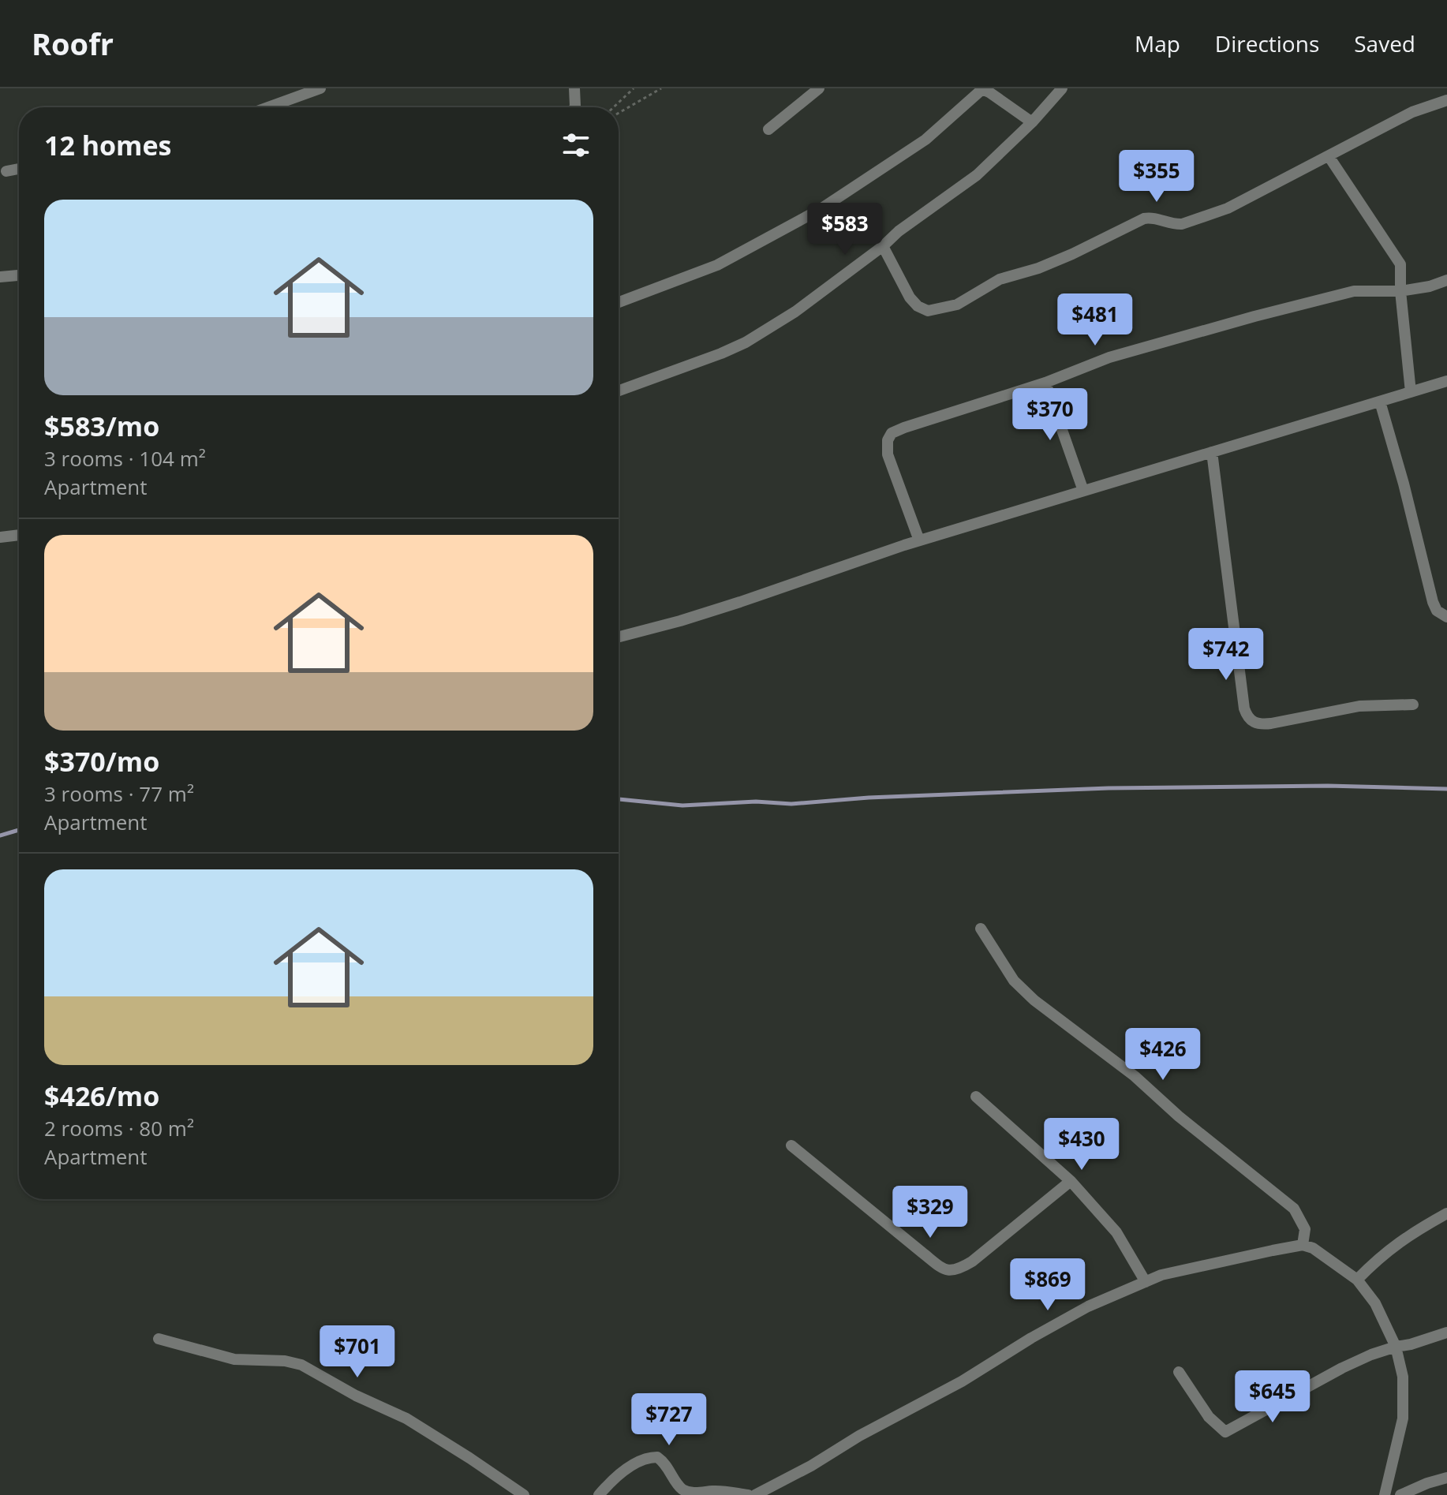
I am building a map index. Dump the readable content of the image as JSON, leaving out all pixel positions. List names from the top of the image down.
{
  "page": {
    "header": "Roofr",
    "nav": ["Map", "Directions", "Saved"],
    "heading": "12 homes",
    "price": [
      "$355",
      "$583",
      "$481",
      "$370",
      "$742",
      "$426",
      "$430",
      "$329",
      "$869",
      "$701",
      "$645",
      "$727"
    ],
    "list": [
      {
        "name": "$583/mo",
        "note": "3 rooms · 104 m² · Apartment"
      },
      {
        "name": "$370/mo",
        "note": "3 rooms · 77 m² · Apartment"
      },
      {
        "name": "$426/mo",
        "note": "2 rooms · 80 m² · Apartment"
      }
    ]
  }
}
